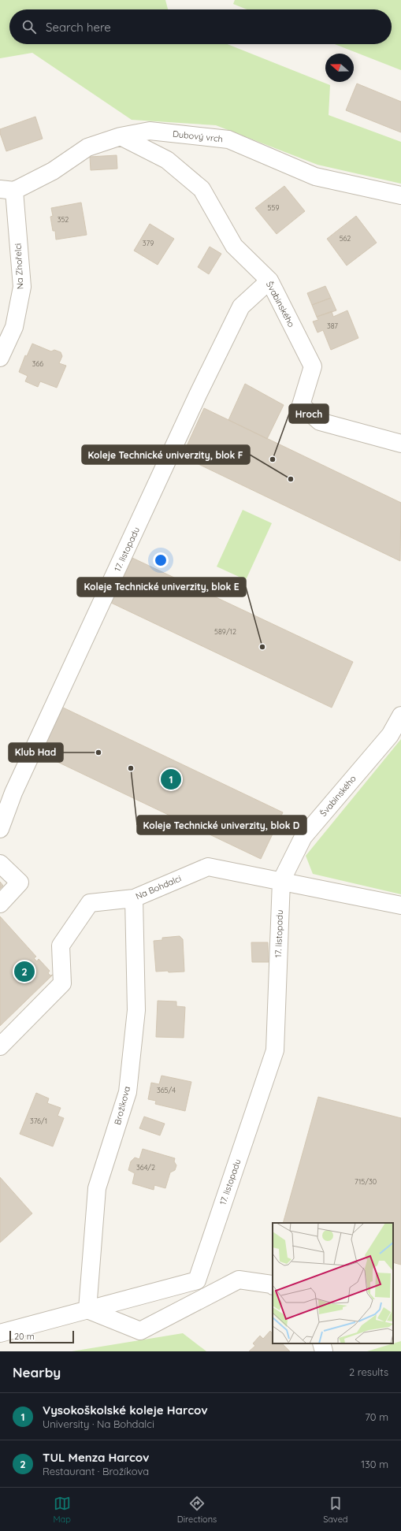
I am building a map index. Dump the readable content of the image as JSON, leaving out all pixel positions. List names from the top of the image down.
{
  "streets": {
    "street": [
      "Dubový vrch",
      "Na Zhořelci",
      "Švabinského",
      "17. listopadu",
      "Na Bohdalci",
      "Brožíkova"
    ]
  },
  "crossings": [
    ["Dubový vrch", "Na Zhořelci"],
    ["Dubový vrch", "Švabinského"],
    ["Švabinského", "17. listopadu"],
    ["Švabinského", "Na Bohdalci"],
    ["17. listopadu", "Na Bohdalci"],
    ["17. listopadu", "Brožíkova"],
    ["Na Bohdalci", "Brožíkova"]
  ],
  "places": [
    "Hroch",
    "Koleje Technické univerzity, blok F",
    "Koleje Technické univerzity, blok E",
    "Klub Had",
    "Koleje Technické univerzity, blok D"
  ],
  "house_numbers": [
    "559",
    "352",
    "562",
    "379",
    "387",
    "366",
    "589/12",
    "365/4",
    "376/1",
    "364/2",
    "715/30"
  ],
  "scale_bar": "20 m",
  "north": "left",
  "page": {
    "search": "Search here",
    "pins": ["1", "2"],
    "scale": "20 m",
    "heading": ["Nearby", "2 results"],
    "list": [
      {
        "mark": "1",
        "name": "Vysokoškolské koleje Harcov",
        "note": "University · Na Bohdalci",
        "value": "70 m"
      },
      {
        "mark": "2",
        "name": "TUL Menza Harcov",
        "note": "Restaurant · Brožíkova",
        "value": "130 m"
      }
    ],
    "nav": ["Map", "Directions", "Saved"]
  }
}
